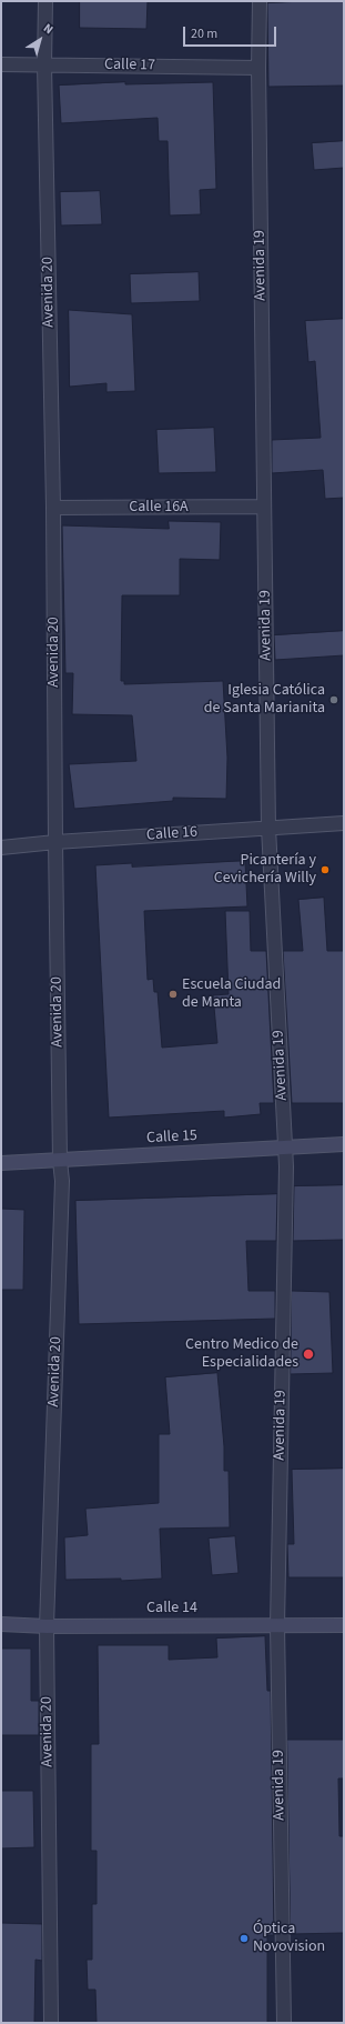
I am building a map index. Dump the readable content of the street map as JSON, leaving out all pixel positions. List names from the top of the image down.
{
  "streets": {
    "street": [
      "Calle 17",
      "Avenida 19",
      "Avenida 20",
      "Calle 16A",
      "Calle 16",
      "Calle 15",
      "Calle 14"
    ]
  },
  "crossings": [
    ["Calle 17", "Avenida 19"],
    ["Calle 17", "Avenida 20"],
    ["Avenida 19", "Calle 16A"],
    ["Avenida 19", "Calle 16"],
    ["Avenida 19", "Calle 15"],
    ["Avenida 19", "Calle 14"],
    ["Avenida 20", "Calle 16A"],
    ["Avenida 20", "Calle 16"],
    ["Avenida 20", "Calle 15"],
    ["Avenida 20", "Calle 14"]
  ],
  "places": [
    "Iglesia Católica de Santa Marianita",
    "Picantería y Cevichería Willy",
    "Escuela Ciudad de Manta",
    "Centro Medico de Especialidades",
    "Óptica Novovision"
  ],
  "scale_bar": "20 m",
  "north": "top right"
}
